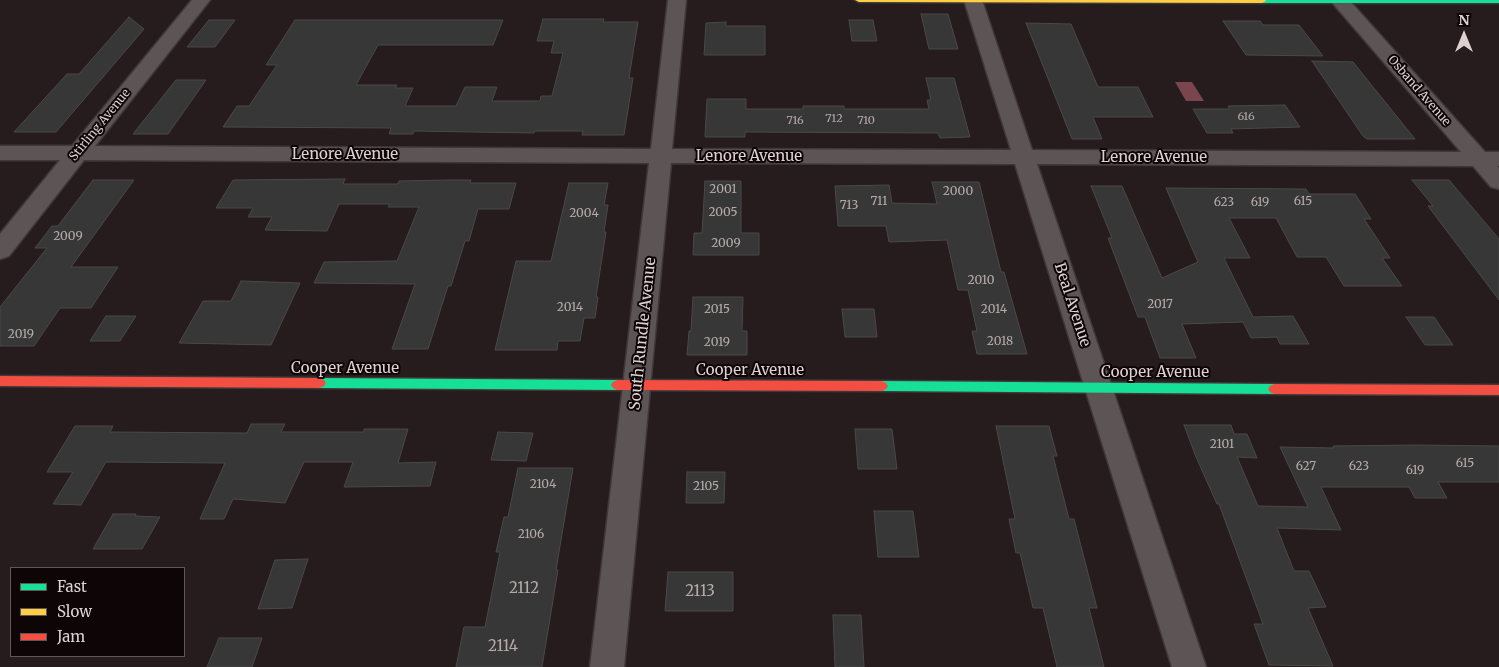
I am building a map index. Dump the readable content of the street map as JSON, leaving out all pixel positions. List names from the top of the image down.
{
  "streets": {
    "street": [
      "Osband Avenue",
      "Stirling Avenue",
      "Lenore Avenue",
      "Beal Avenue",
      "South Rundle Avenue",
      "Cooper Avenue"
    ]
  },
  "crossings": [
    ["Osband Avenue", "Lenore Avenue"],
    ["Stirling Avenue", "Lenore Avenue"],
    ["Lenore Avenue", "Beal Avenue"],
    ["Lenore Avenue", "South Rundle Avenue"],
    ["Beal Avenue", "Cooper Avenue"],
    ["South Rundle Avenue", "Cooper Avenue"]
  ],
  "house_numbers": [
    "616",
    "712",
    "716",
    "710",
    "2001",
    "2000",
    "711",
    "615",
    "623",
    "619",
    "713",
    "2005",
    "2004",
    "2009",
    "2009",
    "2010",
    "2017",
    "2014",
    "2015",
    "2014",
    "2019",
    "2018",
    "2019",
    "2101",
    "615",
    "627",
    "623",
    "619",
    "2104",
    "2105",
    "2106",
    "2112",
    "2113",
    "2114"
  ],
  "legend": ["Fast", "Slow", "Jam"],
  "north": "top"
}
